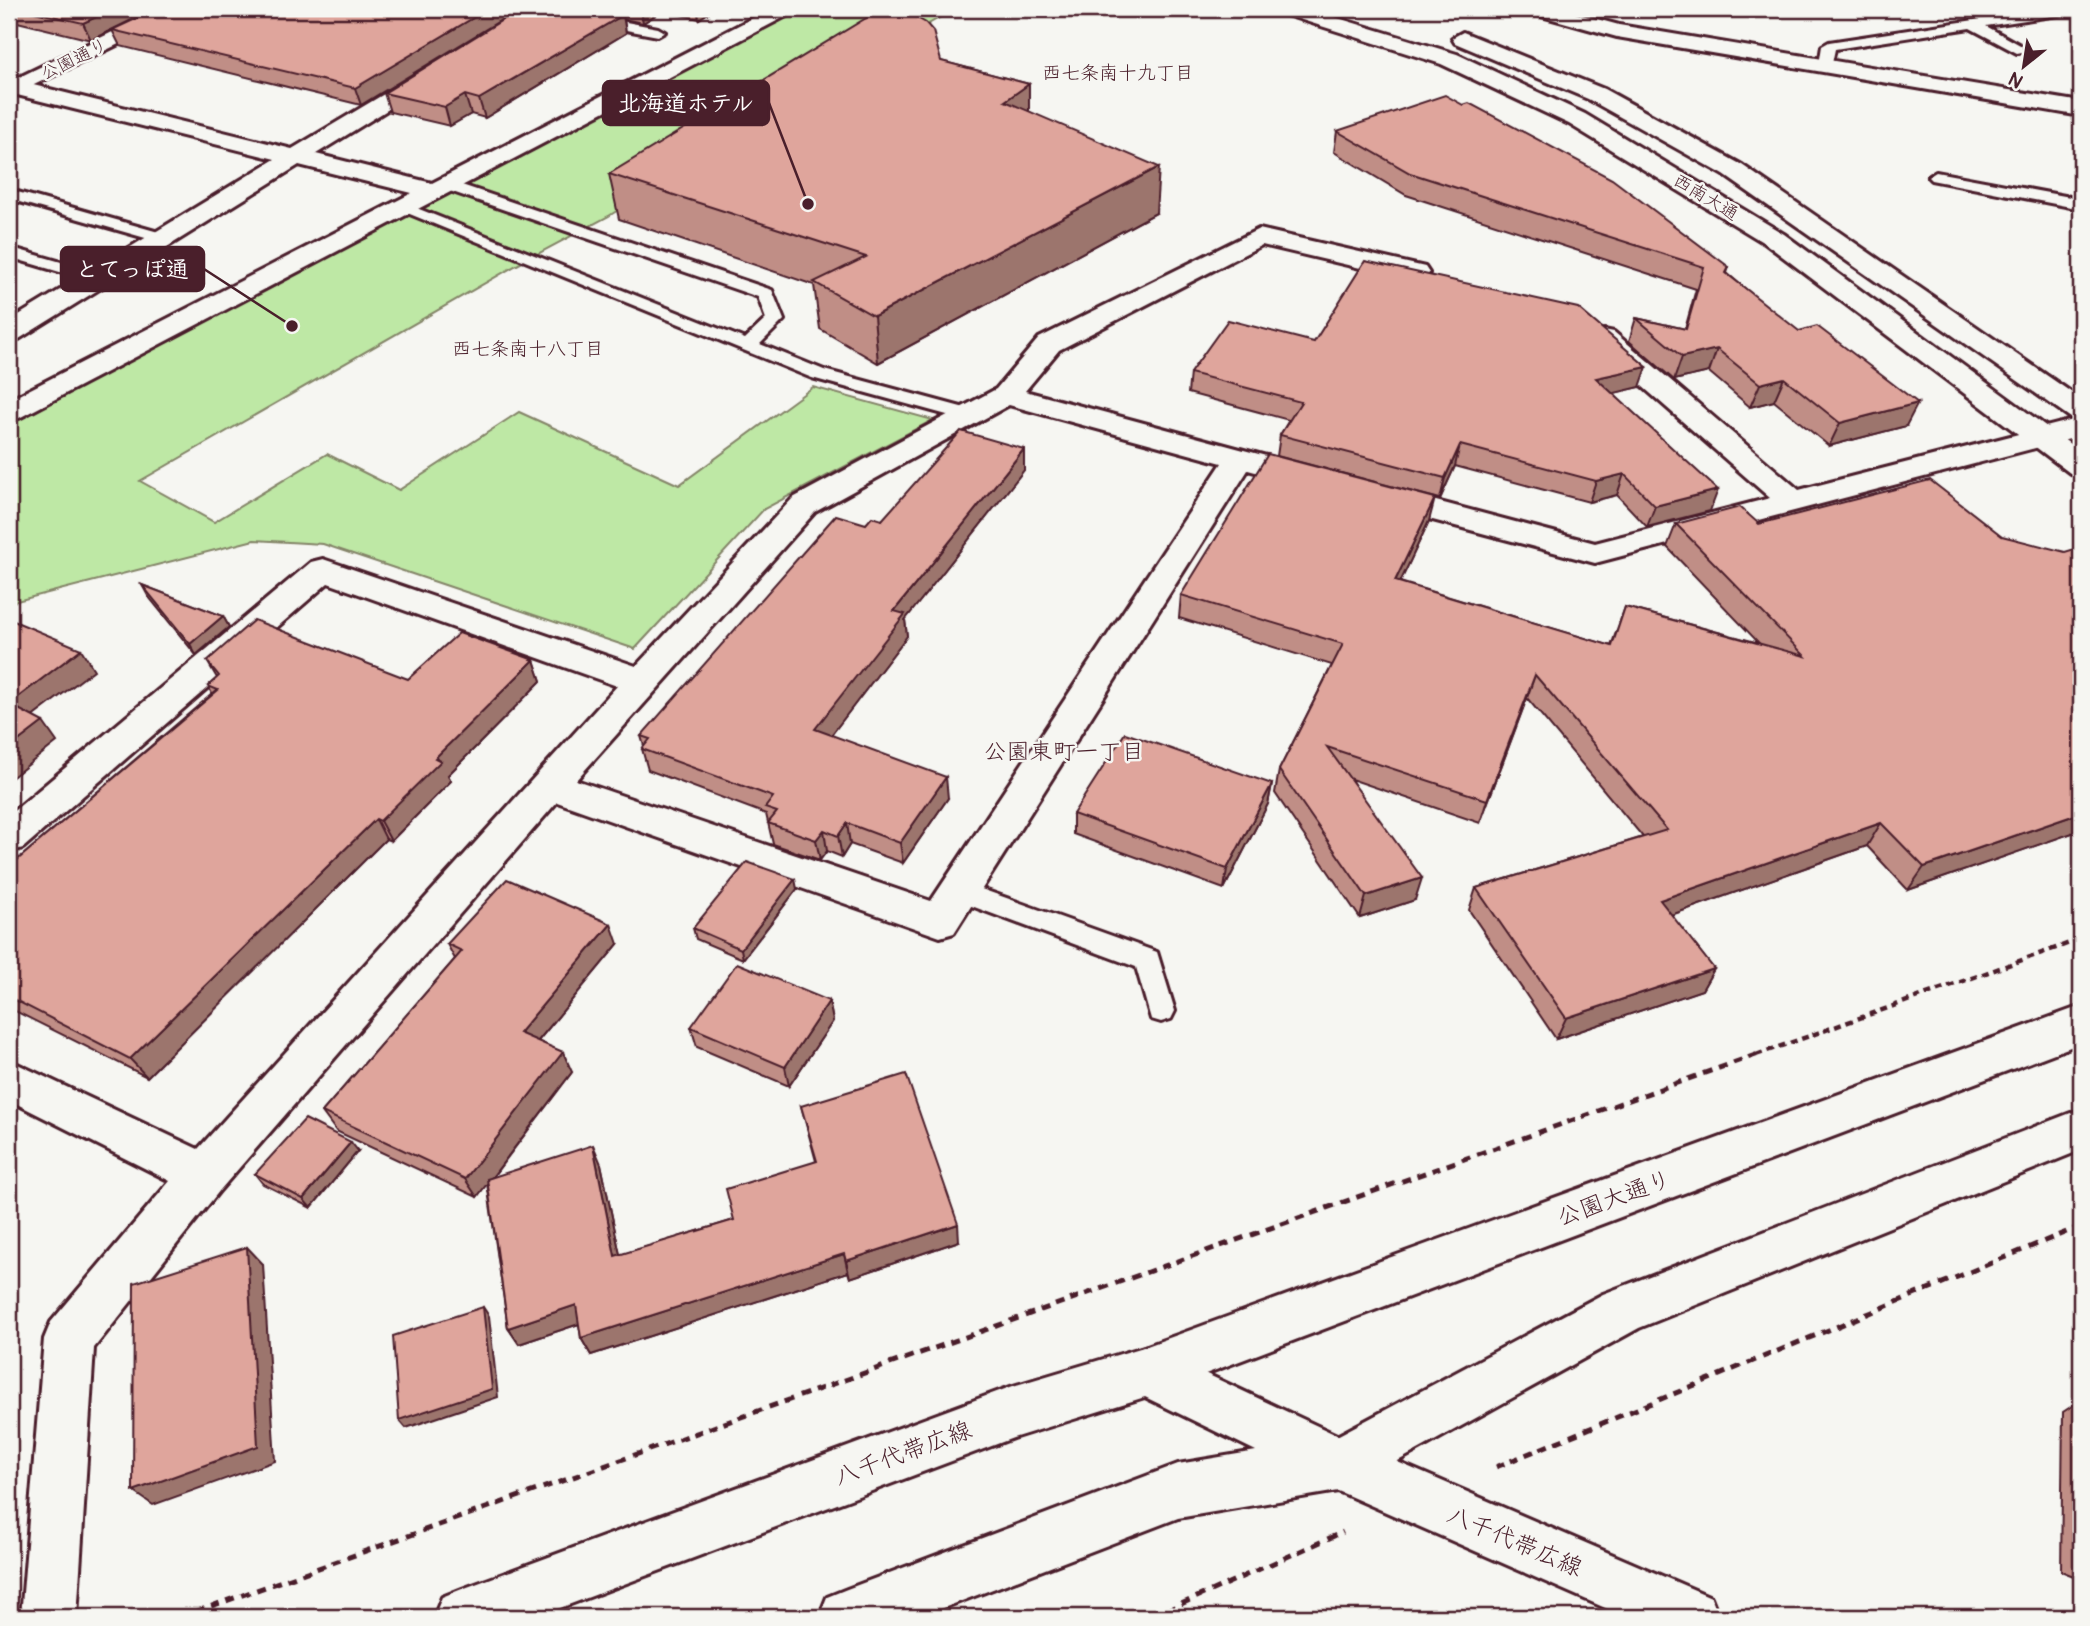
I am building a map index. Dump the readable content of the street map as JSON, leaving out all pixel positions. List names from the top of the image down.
{
  "streets": {
    "street": [
      "公園通り",
      "西南大通",
      "公園大通り",
      "八千代帯広線"
    ]
  },
  "crossings": [
    ["公園大通り", "八千代帯広線"]
  ],
  "districts": ["西七条南十九丁目", "西七条南十八丁目", "公園東町一丁目"],
  "places": ["北海道ホテル", "とてっぽ通"],
  "north": "bottom left"
}
